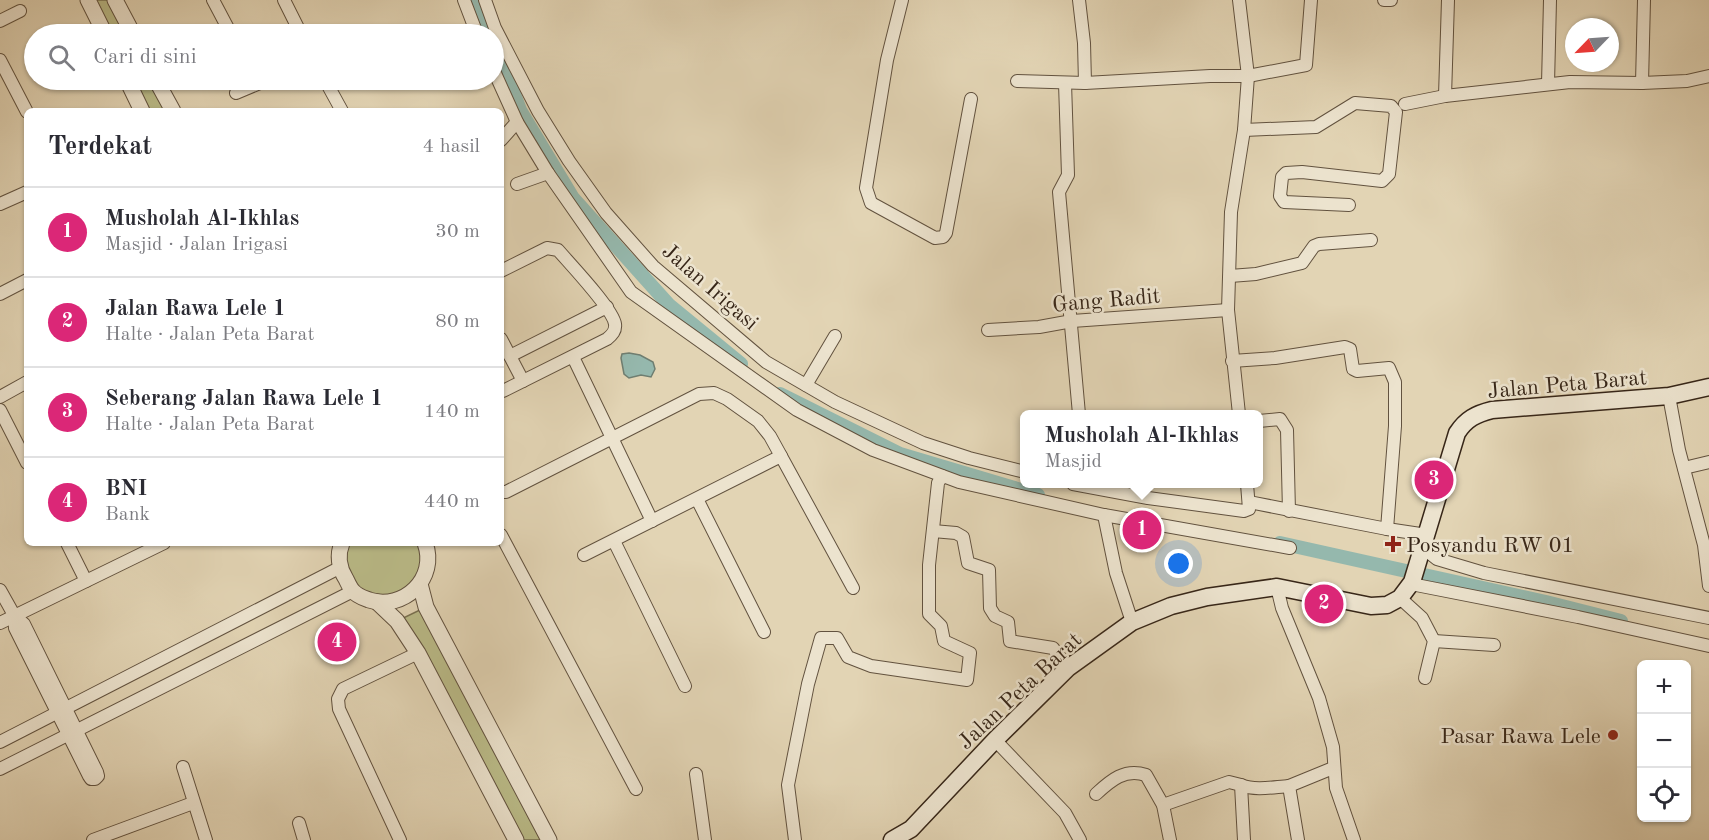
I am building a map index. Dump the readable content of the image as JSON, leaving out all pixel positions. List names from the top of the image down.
{
  "streets": {
    "main road": ["Jalan Peta Barat"],
    "street": ["Jalan Irigasi", "Gang Radit"]
  },
  "places": {
    "health": ["Posyandu RW 01"],
    "other": ["Pasar Rawa Lele"]
  },
  "north": "bottom left",
  "page": {
    "search": "Cari di sini",
    "heading": ["Terdekat", "4 hasil"],
    "list": [
      {
        "mark": "1",
        "name": "Musholah Al-Ikhlas",
        "note": "Masjid · Jalan Irigasi",
        "value": "30 m"
      },
      {
        "mark": "2",
        "name": "Jalan Rawa Lele 1",
        "note": "Halte · Jalan Peta Barat",
        "value": "80 m"
      },
      {
        "mark": "3",
        "name": "Seberang Jalan Rawa Lele 1",
        "note": "Halte · Jalan Peta Barat",
        "value": "140 m"
      },
      {
        "mark": "4",
        "name": "BNI",
        "note": "Bank",
        "value": "440 m"
      }
    ],
    "popup": ["Musholah Al-Ikhlas", "Masjid"],
    "pins": [
      "3",
      "1",
      "2",
      "4"
    ],
    "map_buttons": ["+", "−"]
  }
}
